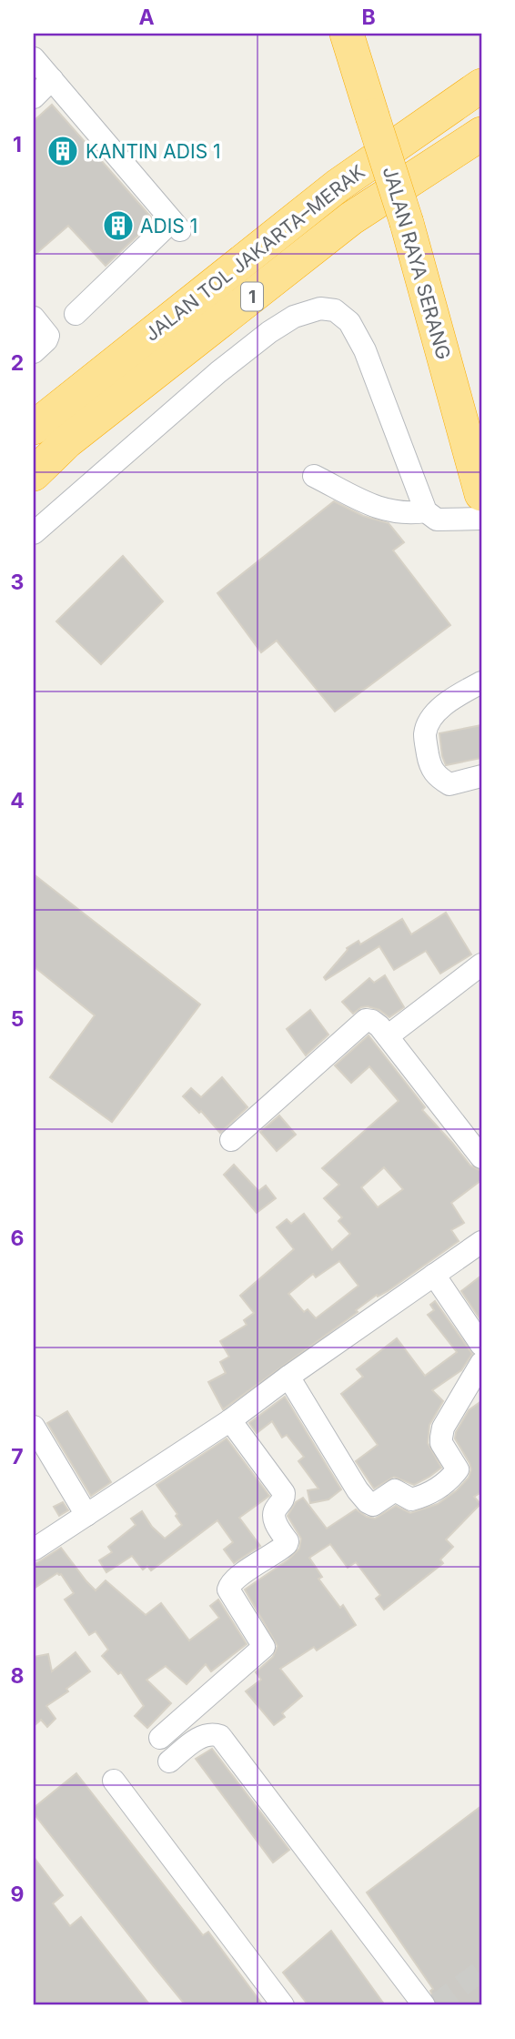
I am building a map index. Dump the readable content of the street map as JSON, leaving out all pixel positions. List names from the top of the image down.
{
  "streets": {
    "highway": ["JALAN TOL JAKARTA–MERAK", "JALAN RAYA SERANG", "1"]
  },
  "places": {
    "building": ["KANTIN ADIS 1", "ADIS 1"]
  },
  "grid": {
    "columns": ["A", "B"],
    "rows": [
      "1",
      "2",
      "3",
      "4",
      "5",
      "6",
      "7",
      "8",
      "9"
    ]
  }
}
